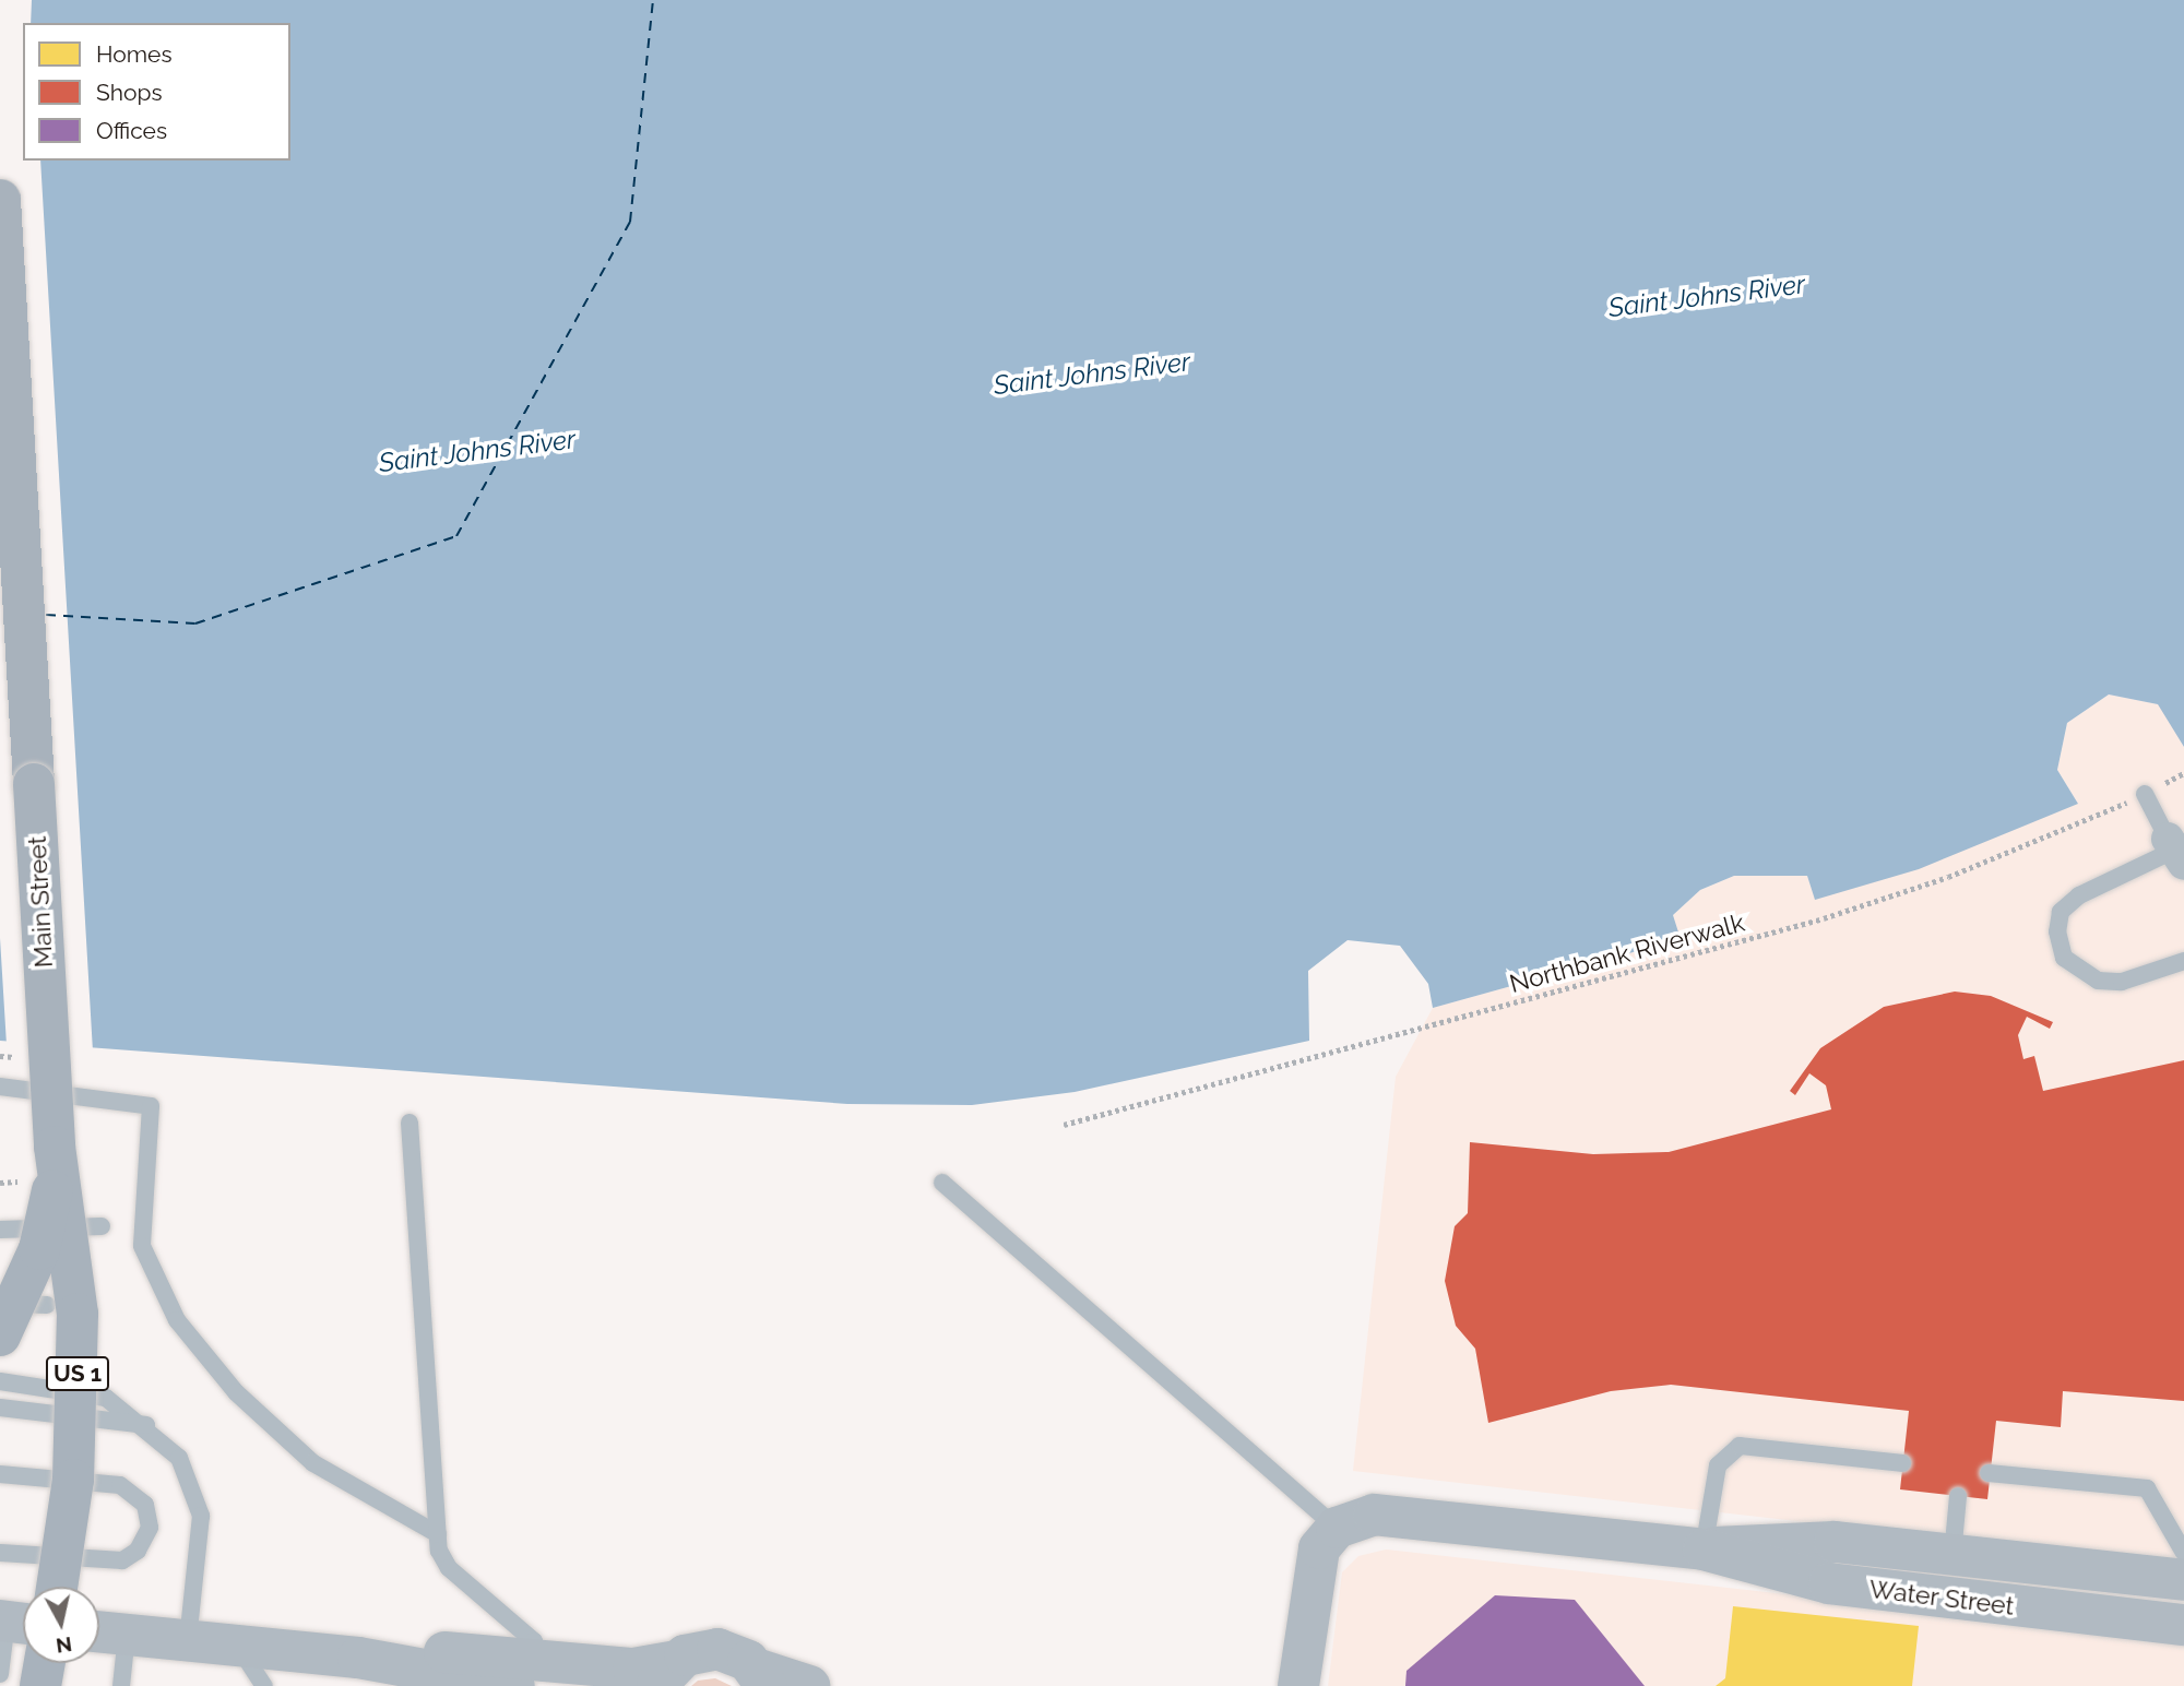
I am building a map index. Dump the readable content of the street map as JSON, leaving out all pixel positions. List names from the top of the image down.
{
  "streets": {
    "main road": ["Main Street", "US 1"],
    "street": ["Water Street"],
    "path": ["Northbank Riverwalk"]
  },
  "crossings": [
    ["Main Street", "US 1"]
  ],
  "water": ["Saint Johns River"],
  "legend": ["Homes", "Shops", "Offices"],
  "north": "bottom"
}
